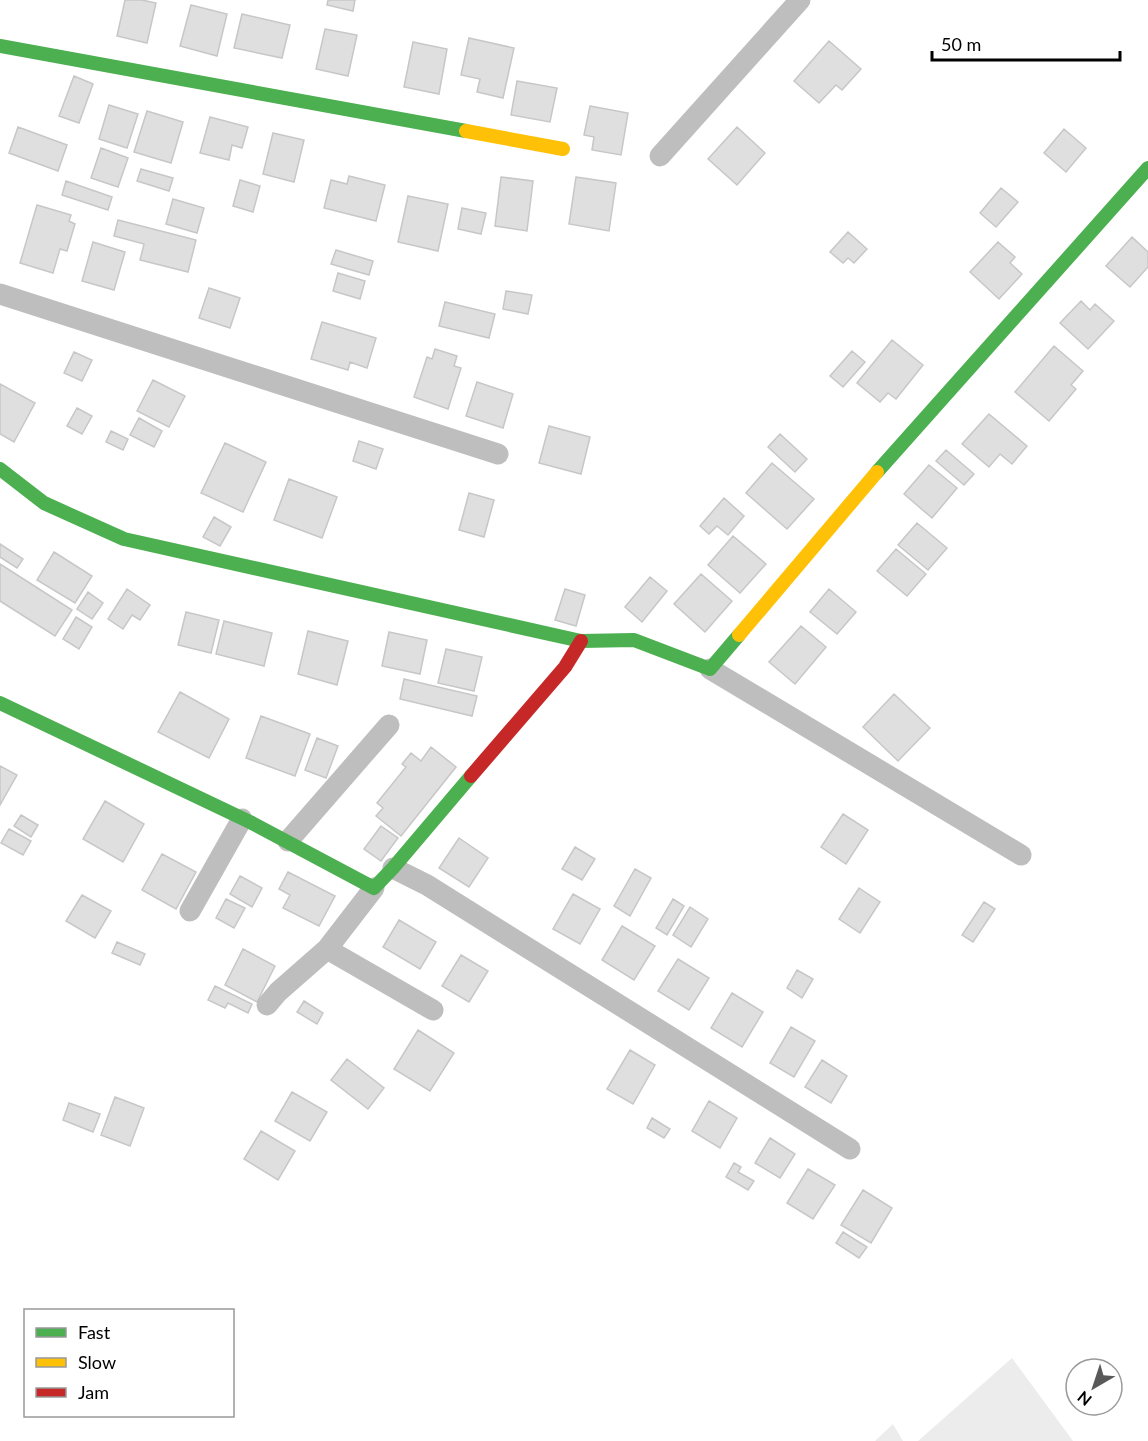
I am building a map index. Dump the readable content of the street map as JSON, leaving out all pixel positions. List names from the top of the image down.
{
  "legend": ["Fast", "Slow", "Jam"],
  "scale_bar": "50 m",
  "north": "bottom left"
}
